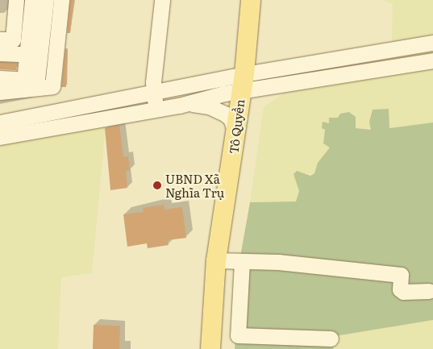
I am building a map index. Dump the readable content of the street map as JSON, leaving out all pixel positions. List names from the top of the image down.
{
  "streets": {
    "main road": ["Tô Quyền"]
  },
  "places": ["UBND Xã Nghĩa Trụ"]
}
